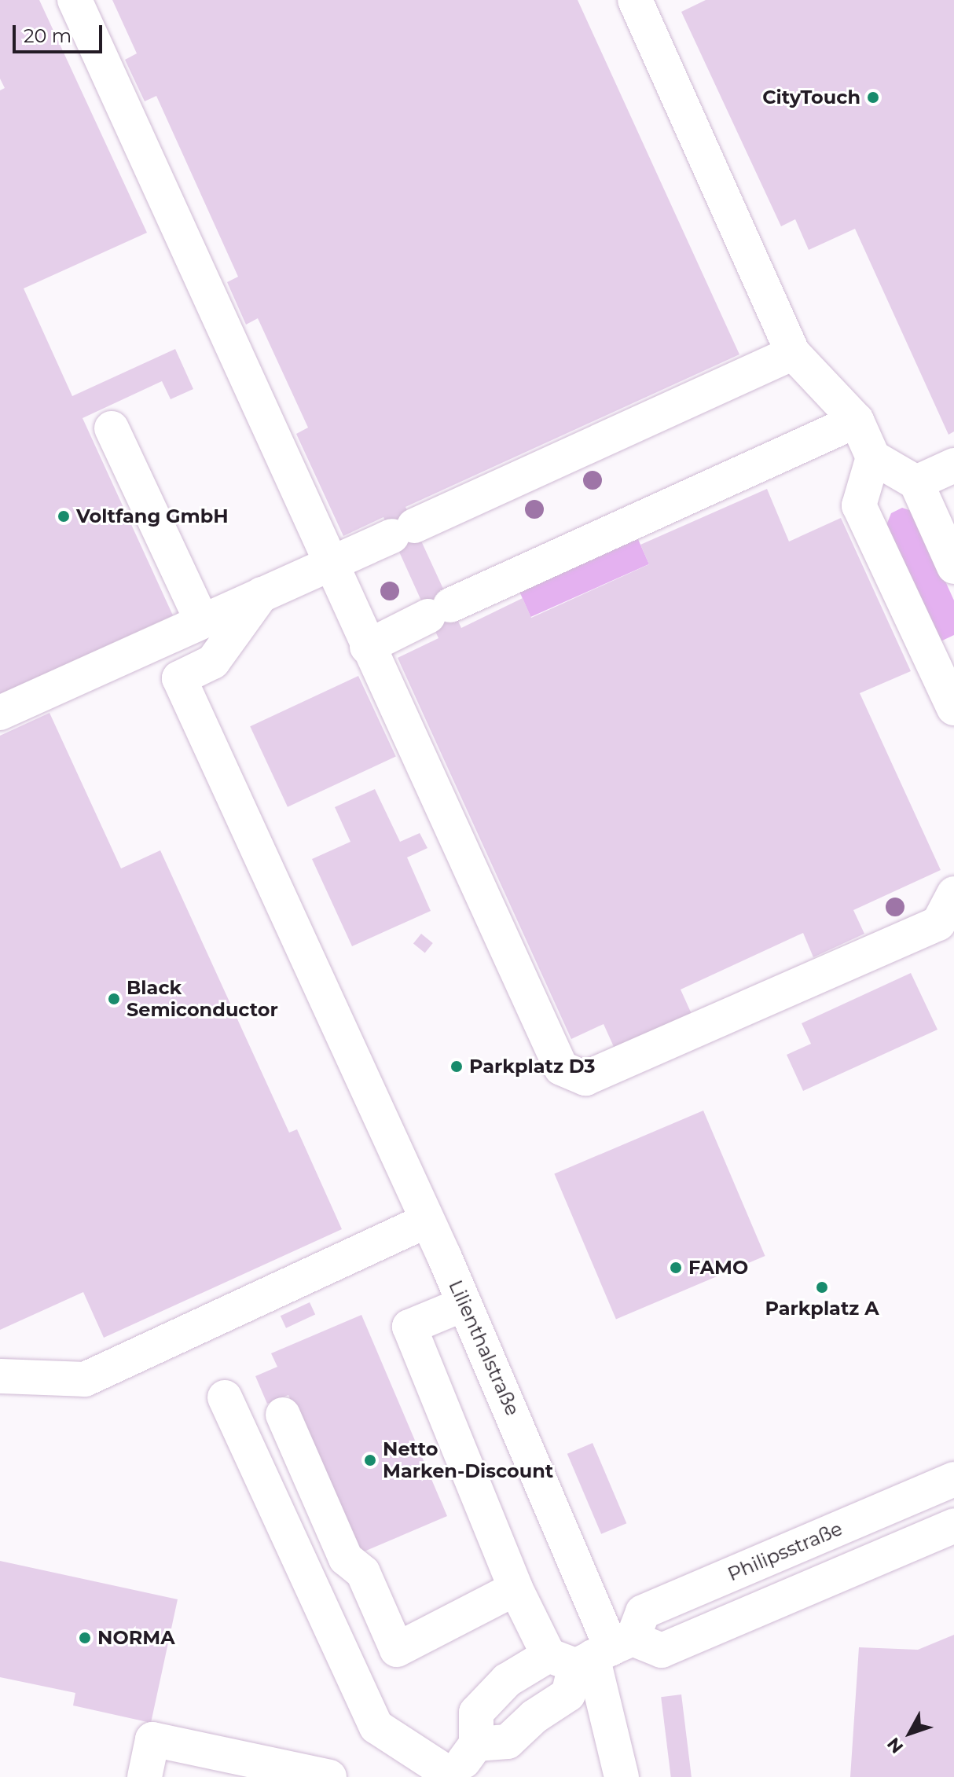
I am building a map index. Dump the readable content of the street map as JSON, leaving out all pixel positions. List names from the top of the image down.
{
  "streets": {
    "street": ["Lilienthalstraße", "Philipsstraße"]
  },
  "crossings": [
    ["Lilienthalstraße", "Philipsstraße"]
  ],
  "places": [
    "CityTouch",
    "Voltfang GmbH",
    "Black Semiconductor",
    "Parkplatz D3",
    "FAMO",
    "Parkplatz A",
    "Netto Marken-Discount",
    "NORMA"
  ],
  "scale_bar": "20 m",
  "north": "bottom left"
}
